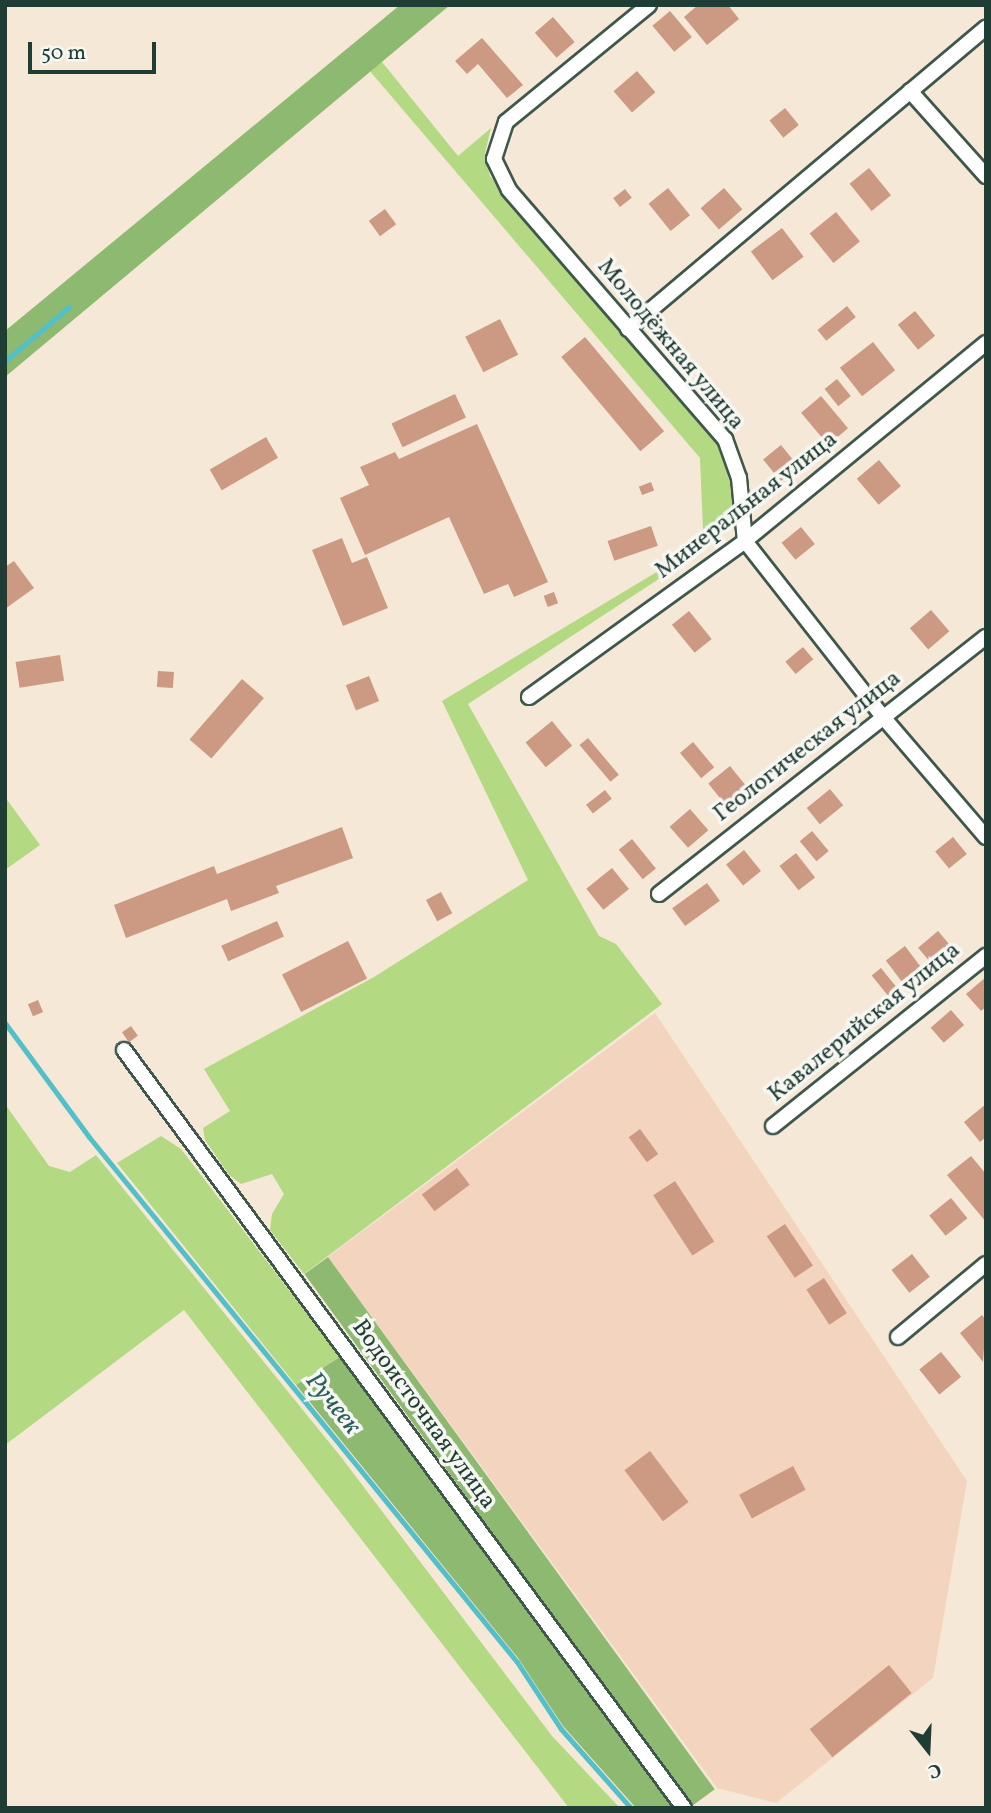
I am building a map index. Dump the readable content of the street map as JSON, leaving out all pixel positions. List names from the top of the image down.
{
  "streets": {
    "street": [
      "Молодёжная улица",
      "Минеральная улица",
      "Геологическая улица",
      "Кавалерийская улица",
      "Водоисточная улица"
    ]
  },
  "crossings": [
    ["Молодёжная улица", "Минеральная улица"]
  ],
  "water": ["Ручеек"],
  "scale_bar": "50 m",
  "north": "bottom"
}
